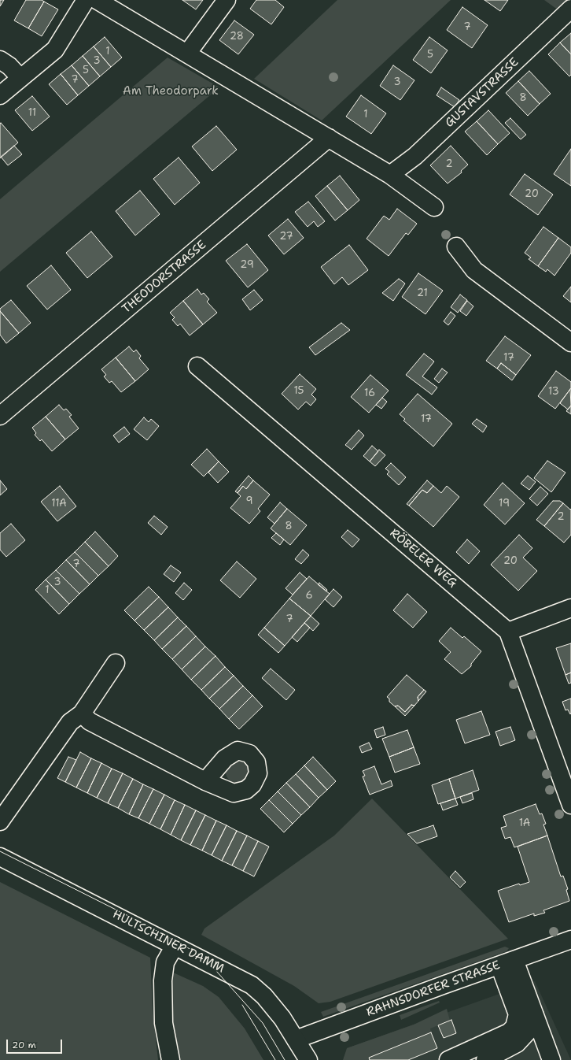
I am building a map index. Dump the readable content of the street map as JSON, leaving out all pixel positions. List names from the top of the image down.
{
  "streets": {
    "street": [
      "GUSTAVSTRASSE",
      "THEODORSTRASSE",
      "RÖBELER WEG",
      "HULTSCHINER DAMM",
      "RAHNSDORFER STRASSE"
    ]
  },
  "crossings": [
    ["HULTSCHINER DAMM", "RAHNSDORFER STRASSE"]
  ],
  "parks": ["Am Theodorpark"],
  "house_numbers": [
    "7",
    "28",
    "1",
    "5",
    "3",
    "5",
    "7",
    "3",
    "8",
    "11",
    "1",
    "2",
    "20",
    "27",
    "29",
    "21",
    "17",
    "15",
    "13",
    "16",
    "17",
    "9",
    "11A",
    "19",
    "2",
    "8",
    "20",
    "7",
    "3",
    "1",
    "6",
    "7",
    "1A"
  ],
  "scale_bar": "20 m"
}
